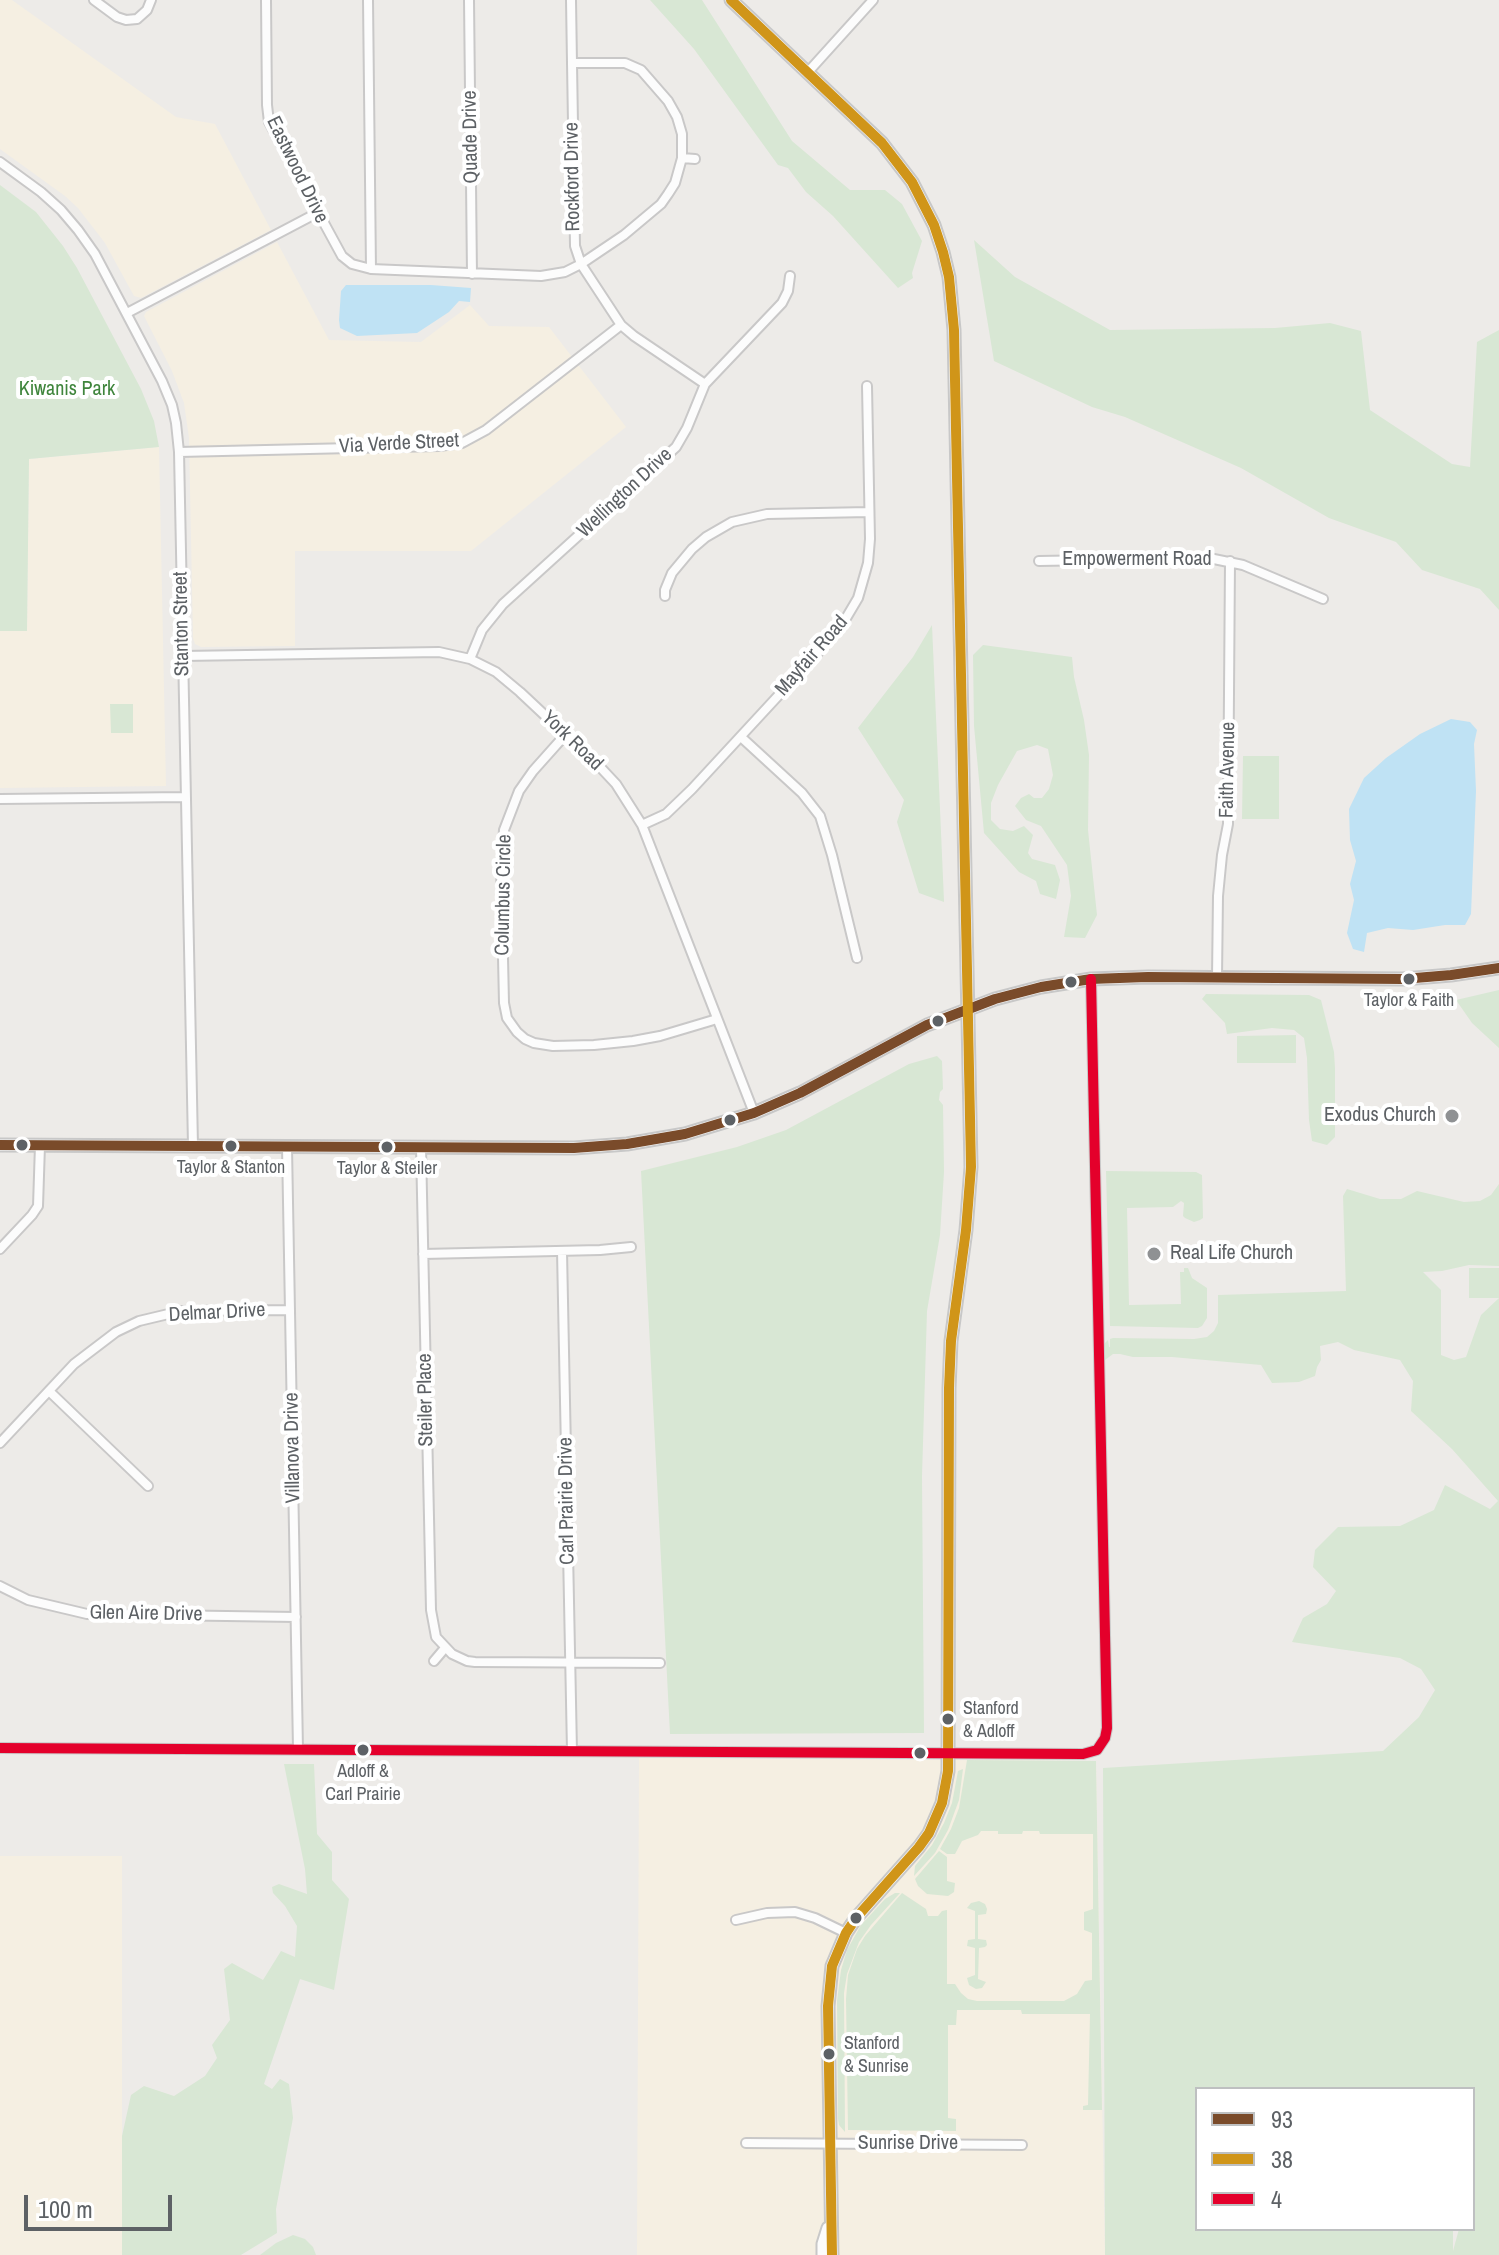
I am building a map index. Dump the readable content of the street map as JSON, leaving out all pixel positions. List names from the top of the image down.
{
  "streets": {
    "street": [
      "Quade Drive",
      "Eastwood Drive",
      "Rockford Drive",
      "Via Verde Street",
      "Wellington Drive",
      "Empowerment Road",
      "Stanton Street",
      "Mayfair Road",
      "York Road",
      "Faith Avenue",
      "Columbus Circle",
      "Delmar Drive",
      "Steiler Place",
      "Villanova Drive",
      "Carl Prairie Drive",
      "Glen Aire Drive",
      "Sunrise Drive"
    ]
  },
  "crossings": [
    ["Rockford Drive", "Via Verde Street"],
    ["Via Verde Street", "Stanton Street"],
    ["Wellington Drive", "York Road"],
    ["Empowerment Road", "Faith Avenue"],
    ["Stanton Street", "York Road"],
    ["Mayfair Road", "York Road"],
    ["York Road", "Columbus Circle"],
    ["Delmar Drive", "Villanova Drive"],
    ["Villanova Drive", "Glen Aire Drive"]
  ],
  "parks": ["Kiwanis Park"],
  "places": [
    "Taylor & Faith",
    "Exodus Church",
    "Taylor & Stanton",
    "Taylor & Steiler",
    "Real Life Church",
    "Stanford & Adloff",
    "Adloff & Carl Prairie",
    "Stanford & Sunrise"
  ],
  "lines": ["transit line 38", "transit line 93", "transit line 4"],
  "legend": ["93", "38", "4"],
  "scale_bar": "100 m"
}
